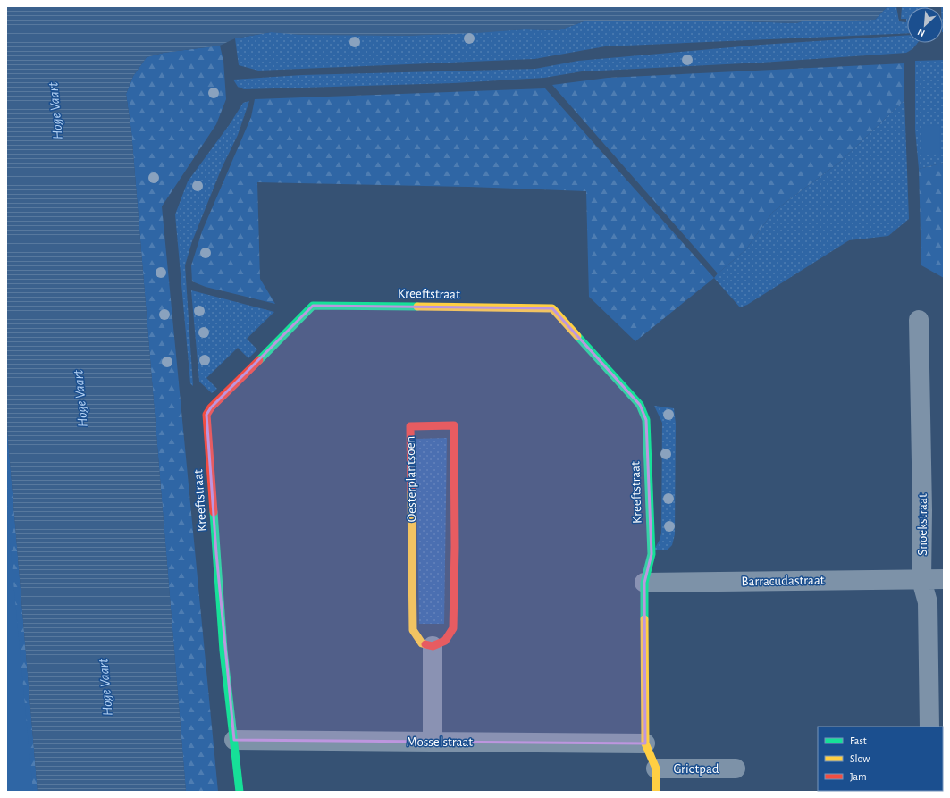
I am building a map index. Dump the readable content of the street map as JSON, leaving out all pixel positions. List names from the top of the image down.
{
  "streets": {
    "street": [
      "Kreeftstraat",
      "Oesterplantsoen",
      "Snoekstraat",
      "Barracudastraat",
      "Mosselstraat",
      "Grietpad"
    ]
  },
  "crossings": [
    ["Kreeftstraat", "Barracudastraat"],
    ["Kreeftstraat", "Mosselstraat"],
    ["Snoekstraat", "Barracudastraat"]
  ],
  "water": ["Hoge Vaart"],
  "legend": ["Fast", "Slow", "Jam"],
  "north": "bottom left"
}
